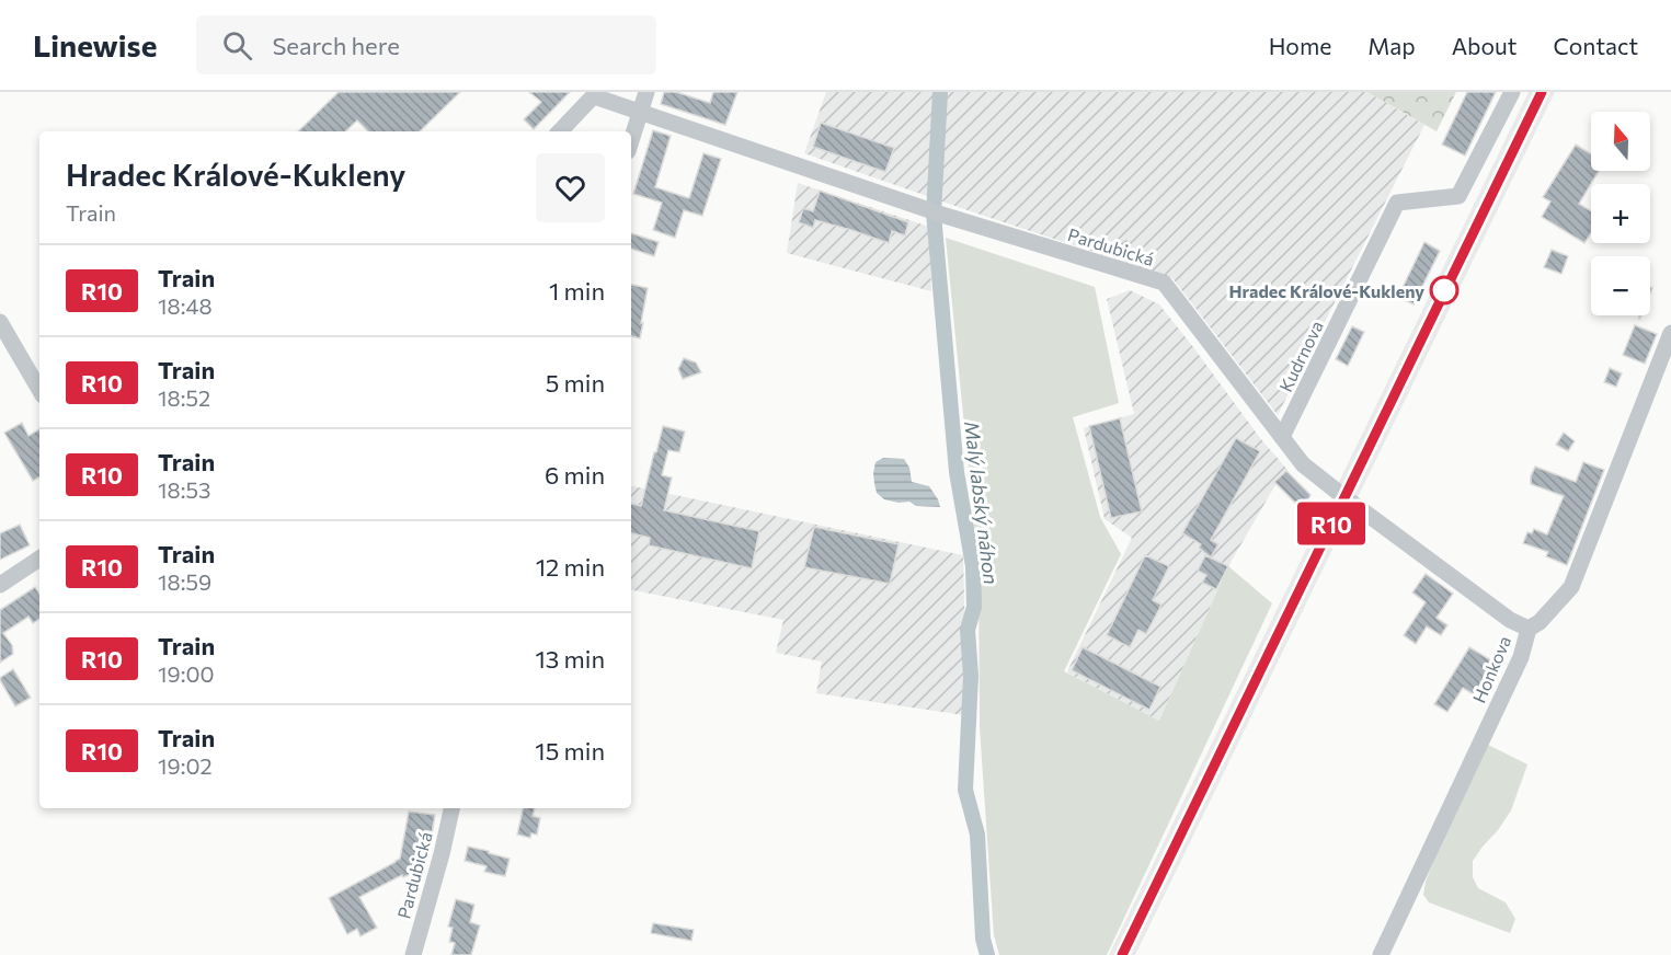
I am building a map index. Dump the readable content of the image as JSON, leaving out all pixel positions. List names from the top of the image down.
{
  "streets": {
    "street": ["Pardubická", "Kudrnova", "Honkova"]
  },
  "crossings": [
    ["Pardubická", "Kudrnova"],
    ["Pardubická", "Honkova"]
  ],
  "water": ["Malý labský náhon"],
  "places": ["Hradec Králové-Kukleny"],
  "north": "top",
  "page": {
    "header": "Linewise",
    "search": "Search here",
    "nav": [
      "Home",
      "Map",
      "About",
      "Contact"
    ],
    "on_map": "R10",
    "map_buttons": ["+", "−"],
    "heading": ["Hradec Králové-Kukleny", "Train"],
    "list": [
      {
        "mark": "R10",
        "name": "Train",
        "note": "18:48",
        "value": "1 min"
      },
      {
        "mark": "R10",
        "name": "Train",
        "note": "18:52",
        "value": "5 min"
      },
      {
        "mark": "R10",
        "name": "Train",
        "note": "18:53",
        "value": "6 min"
      },
      {
        "mark": "R10",
        "name": "Train",
        "note": "18:59",
        "value": "12 min"
      },
      {
        "mark": "R10",
        "name": "Train",
        "note": "19:00",
        "value": "13 min"
      },
      {
        "mark": "R10",
        "name": "Train",
        "note": "19:02",
        "value": "15 min"
      }
    ]
  }
}
